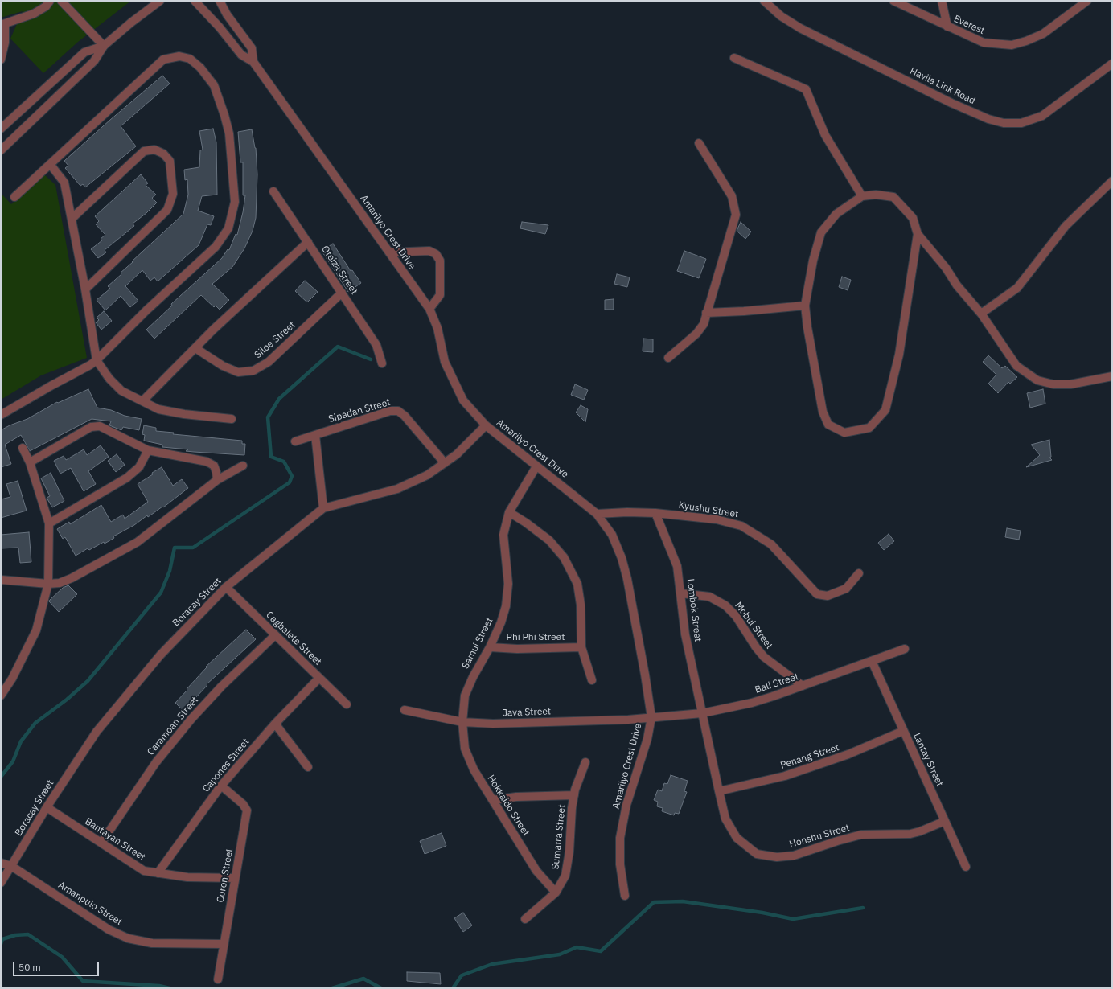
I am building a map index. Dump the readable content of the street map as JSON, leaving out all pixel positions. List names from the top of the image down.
{
  "streets": {
    "street": [
      "Everest",
      "Havila Link Road",
      "Amarilyo Crest Drive",
      "Oteiza Street",
      "Siloe Street",
      "Sipadan Street",
      "Kyushu Street",
      "Boracay Street",
      "Lombok Street",
      "Mobul Street",
      "Phi Phi Street",
      "Cagbalete Street",
      "Samui Street",
      "Bali Street",
      "Java Street",
      "Caramoan Street",
      "Penang Street",
      "Lantay Street",
      "Capones Street",
      "Hokkaido Street",
      "Honshu Street",
      "Sumatra Street",
      "Bantayan Street",
      "Coron Street",
      "Amanpulo Street"
    ]
  },
  "crossings": [
    ["Amarilyo Crest Drive", "Kyushu Street"],
    ["Amarilyo Crest Drive", "Boracay Street"],
    ["Amarilyo Crest Drive", "Samui Street"],
    ["Amarilyo Crest Drive", "Bali Street"],
    ["Amarilyo Crest Drive", "Java Street"],
    ["Oteiza Street", "Siloe Street"],
    ["Sipadan Street", "Boracay Street"],
    ["Kyushu Street", "Lombok Street"],
    ["Boracay Street", "Cagbalete Street"],
    ["Boracay Street", "Bantayan Street"],
    ["Boracay Street", "Amanpulo Street"],
    ["Lombok Street", "Mobul Street"],
    ["Lombok Street", "Bali Street"],
    ["Lombok Street", "Honshu Street"],
    ["Mobul Street", "Bali Street"],
    ["Phi Phi Street", "Samui Street"],
    ["Cagbalete Street", "Caramoan Street"],
    ["Cagbalete Street", "Capones Street"],
    ["Samui Street", "Java Street"],
    ["Samui Street", "Hokkaido Street"],
    ["Bali Street", "Java Street"],
    ["Bali Street", "Lantay Street"],
    ["Bali Street", "Honshu Street"],
    ["Java Street", "Hokkaido Street"],
    ["Caramoan Street", "Bantayan Street"],
    ["Penang Street", "Lantay Street"],
    ["Penang Street", "Honshu Street"],
    ["Lantay Street", "Honshu Street"],
    ["Capones Street", "Bantayan Street"],
    ["Capones Street", "Coron Street"],
    ["Hokkaido Street", "Sumatra Street"],
    ["Bantayan Street", "Coron Street"],
    ["Coron Street", "Amanpulo Street"]
  ],
  "scale_bar": "50 m"
}
